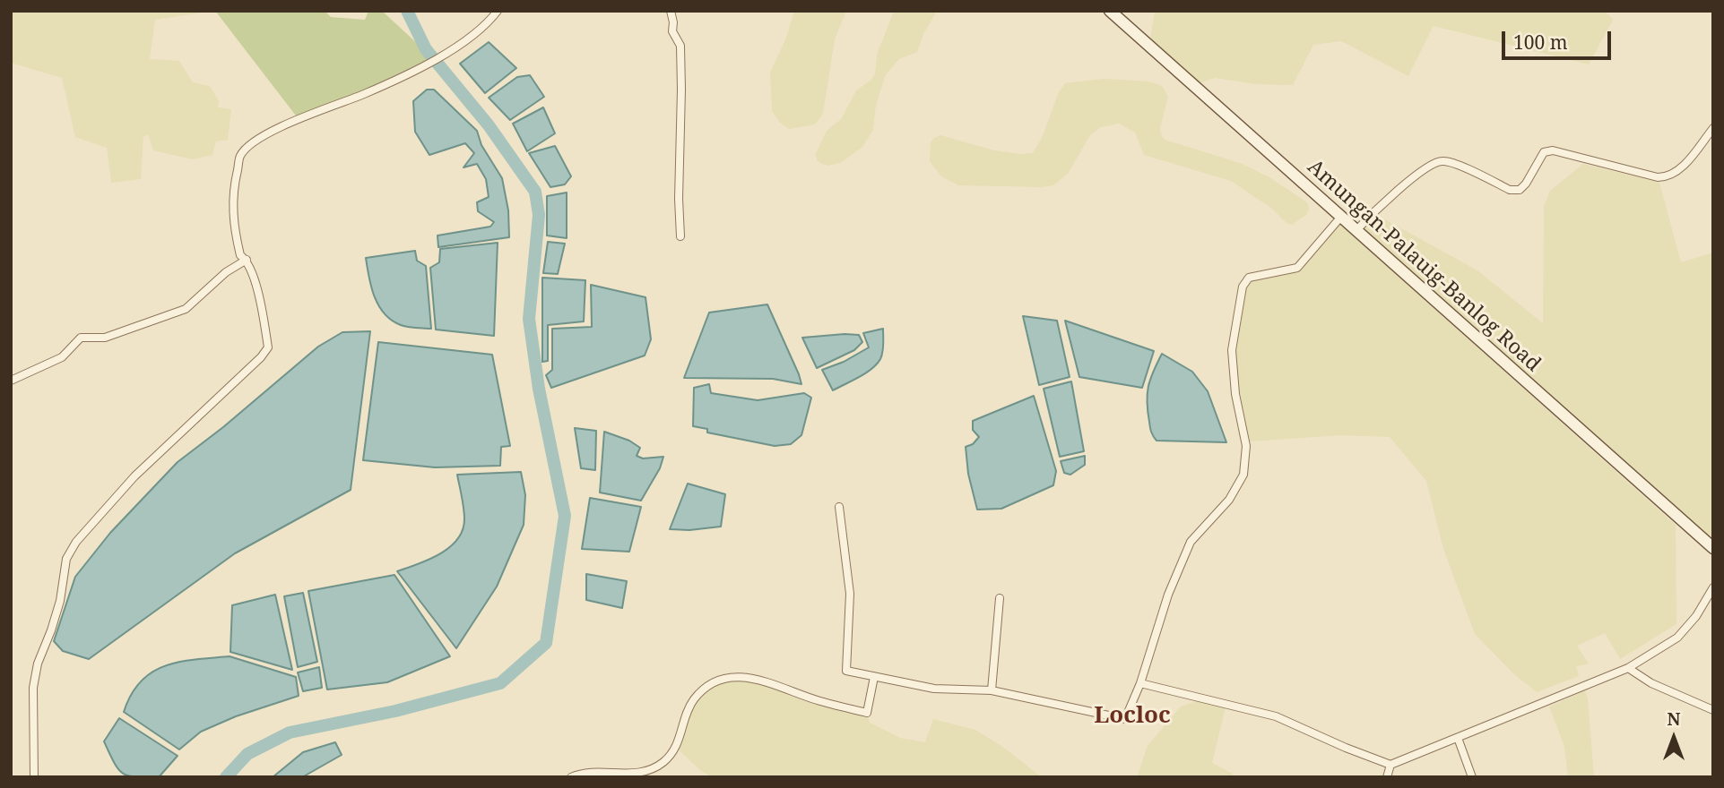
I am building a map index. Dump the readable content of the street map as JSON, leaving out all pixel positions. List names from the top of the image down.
{
  "streets": {
    "main road": ["Amungan-Palauig-Banlog Road"]
  },
  "districts": ["Locloc"],
  "scale_bar": "100 m",
  "north": "top"
}
